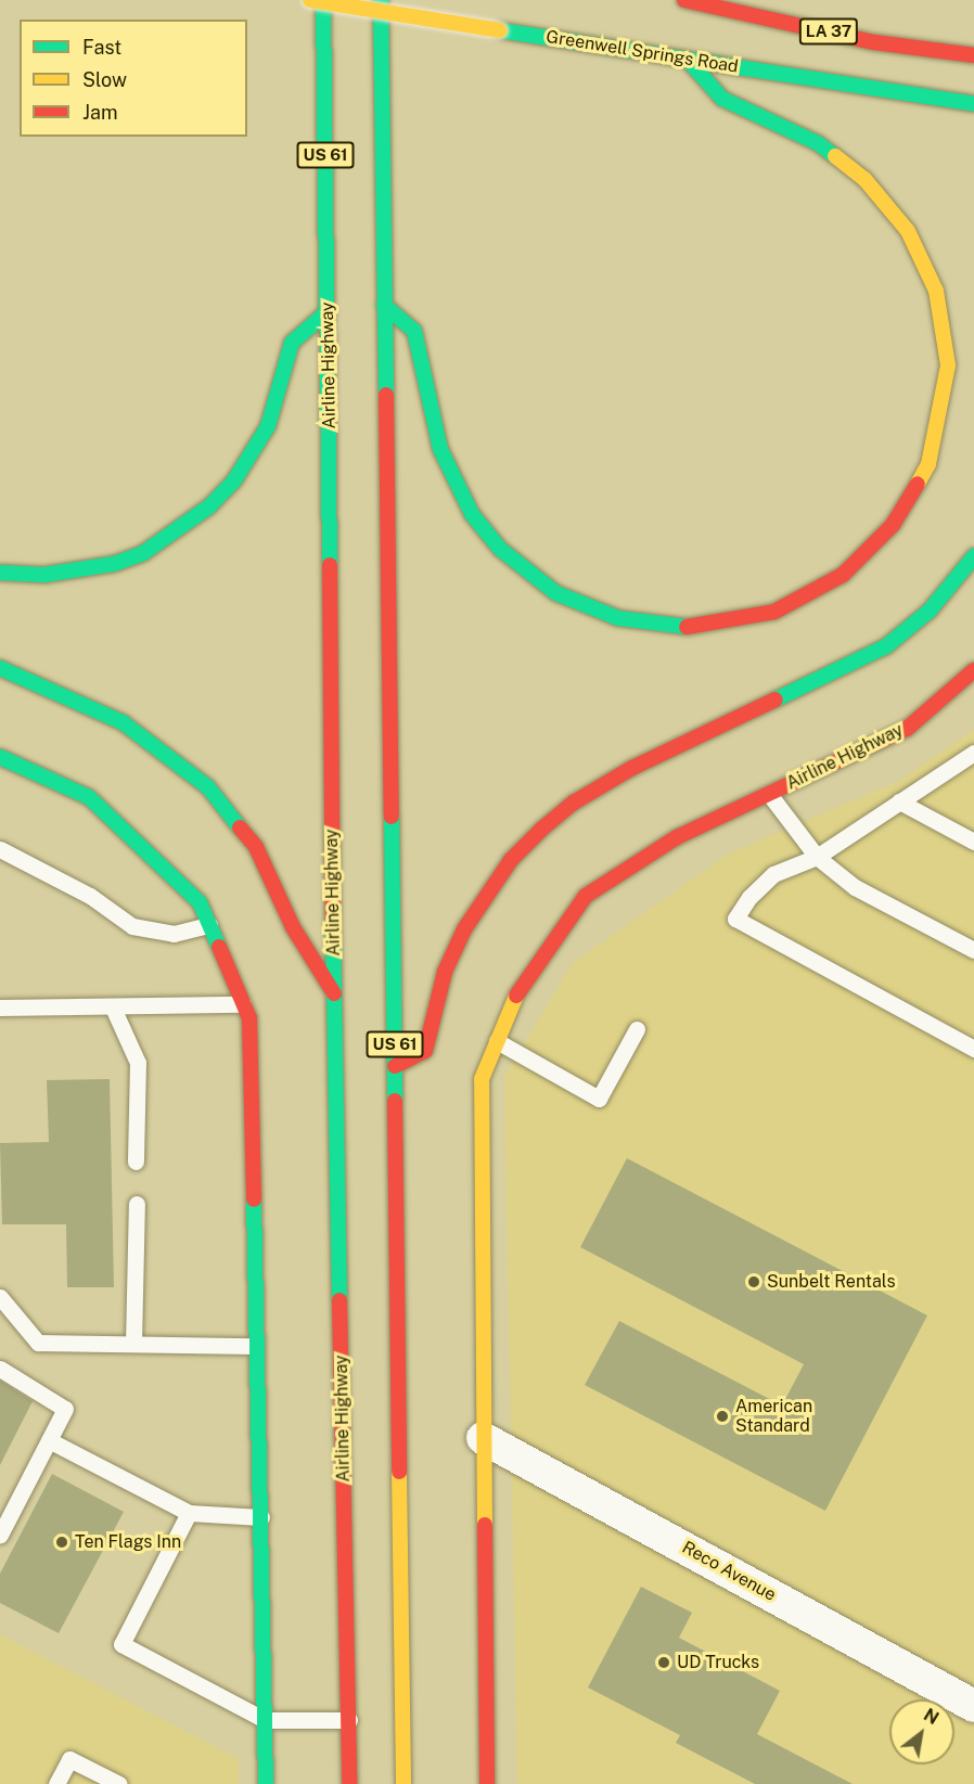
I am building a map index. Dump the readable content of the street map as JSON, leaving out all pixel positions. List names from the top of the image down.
{
  "streets": {
    "main road": [
      "LA 37",
      "Greenwell Springs Road",
      "US 61",
      "Airline Highway"
    ],
    "street": ["Reco Avenue"]
  },
  "crossings": [
    ["Airline Highway", "Reco Avenue"]
  ],
  "places": [
    "Sunbelt Rentals",
    "American Standard",
    "Ten Flags Inn",
    "UD Trucks"
  ],
  "legend": ["Fast", "Slow", "Jam"],
  "north": "top right"
}
